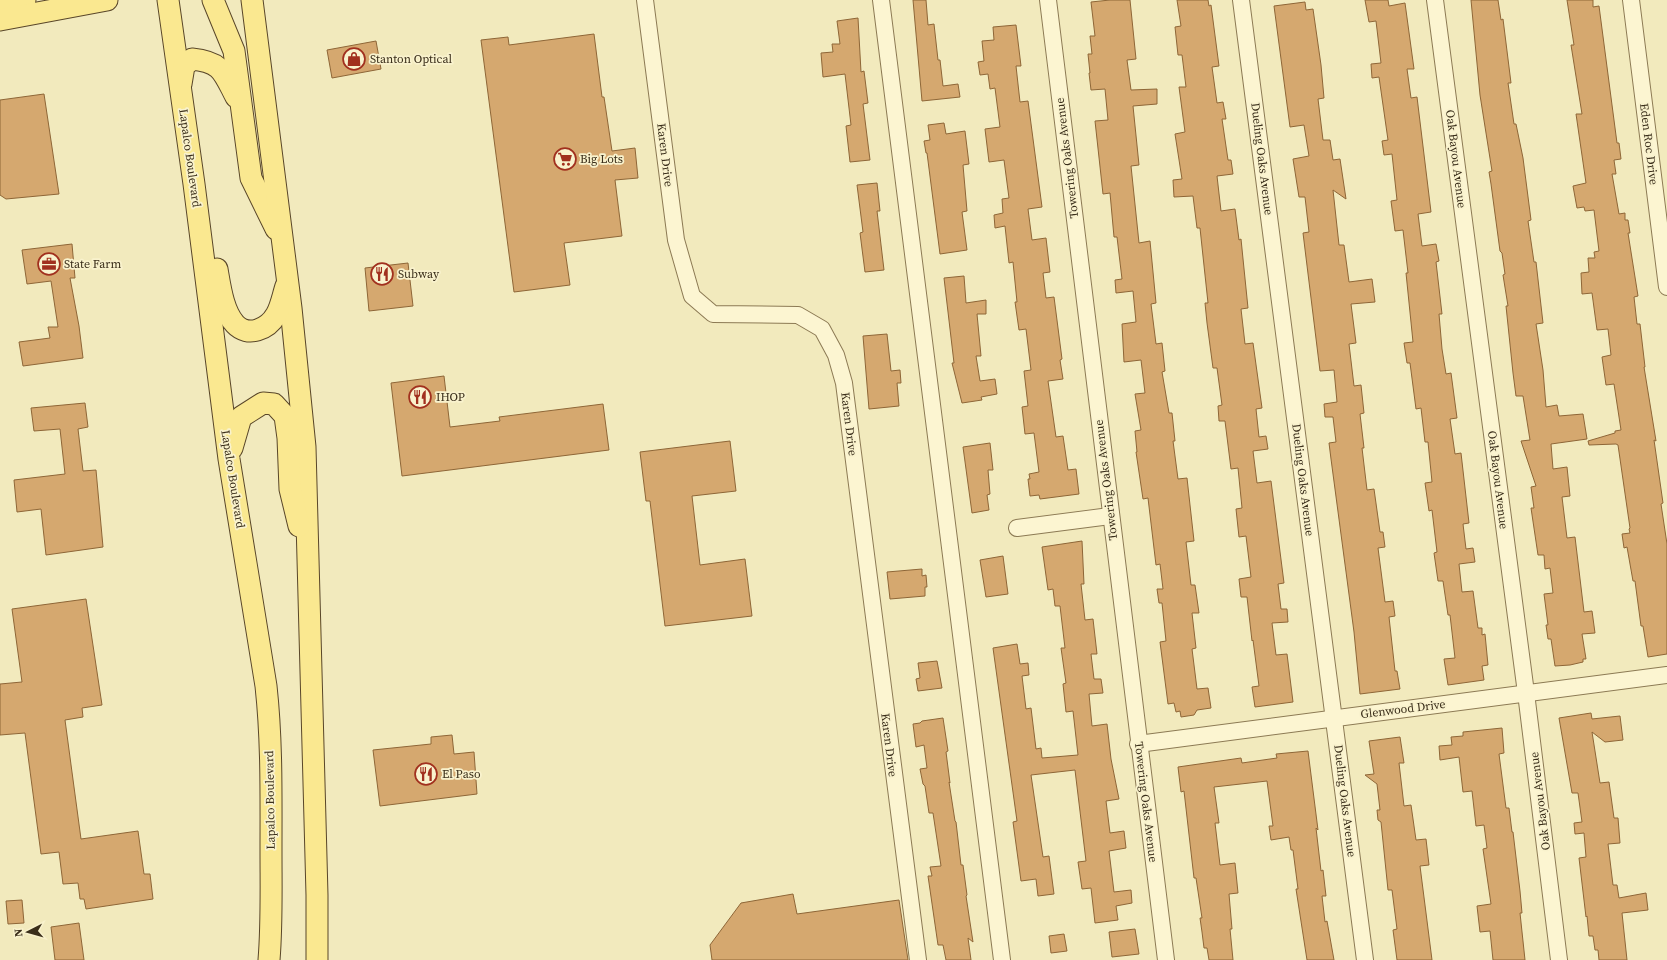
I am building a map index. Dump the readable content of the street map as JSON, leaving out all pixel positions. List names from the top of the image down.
{
  "streets": {
    "main road": ["Lapalco Boulevard"],
    "street": [
      "Eden Roc Drive",
      "Karen Drive",
      "Towering Oaks Avenue",
      "Dueling Oaks Avenue",
      "Oak Bayou Avenue",
      "Glenwood Drive"
    ]
  },
  "crossings": [
    ["Towering Oaks Avenue", "Glenwood Drive"],
    ["Dueling Oaks Avenue", "Glenwood Drive"],
    ["Oak Bayou Avenue", "Glenwood Drive"]
  ],
  "places": {
    "shop": ["Stanton Optical"],
    "supermarket": ["Big Lots"],
    "office": ["State Farm"],
    "restaurant": ["Subway", "IHOP", "El Paso"]
  },
  "north": "left"
}
